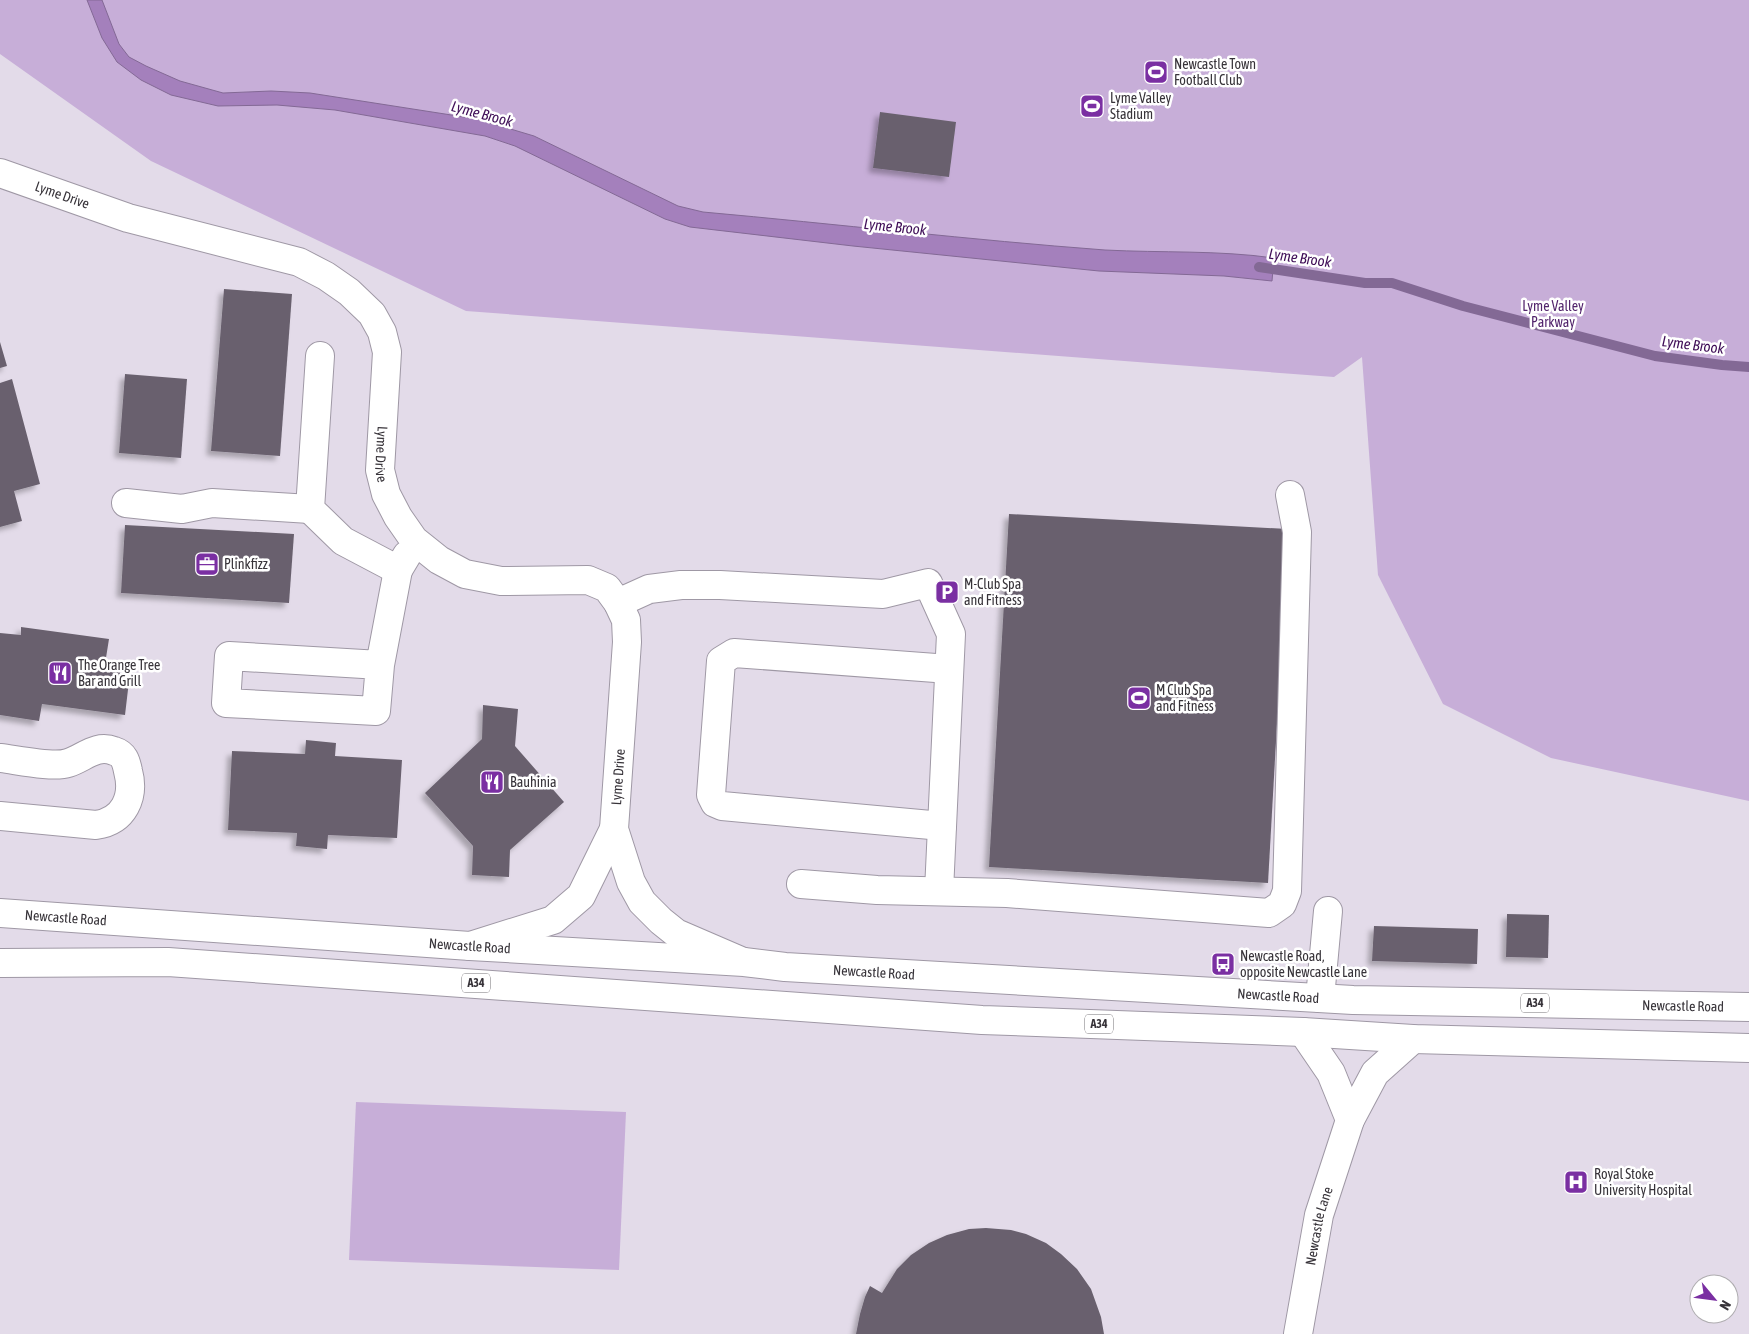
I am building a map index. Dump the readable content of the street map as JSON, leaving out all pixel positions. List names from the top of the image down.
{
  "streets": {
    "main road": [
      "Lyme Drive",
      "Newcastle Road",
      "A34",
      "Newcastle Lane"
    ]
  },
  "crossings": [
    ["Lyme Drive", "Newcastle Road"],
    ["A34", "Newcastle Lane"]
  ],
  "water": ["Lyme Brook"],
  "parks": ["Lyme Valley Parkway"],
  "places": {
    "sports": ["Newcastle Town Football Club", "Lyme Valley Stadium", "M Club Spa and Fitness"],
    "office": ["Plinkfizz"],
    "parking": ["M-Club Spa and Fitness"],
    "restaurant": ["The Orange Tree Bar and Grill", "Bauhinia"],
    "bus stop": ["Newcastle Road, opposite Newcastle Lane"],
    "hospital": ["Royal Stoke University Hospital"]
  },
  "north": "bottom right"
}
